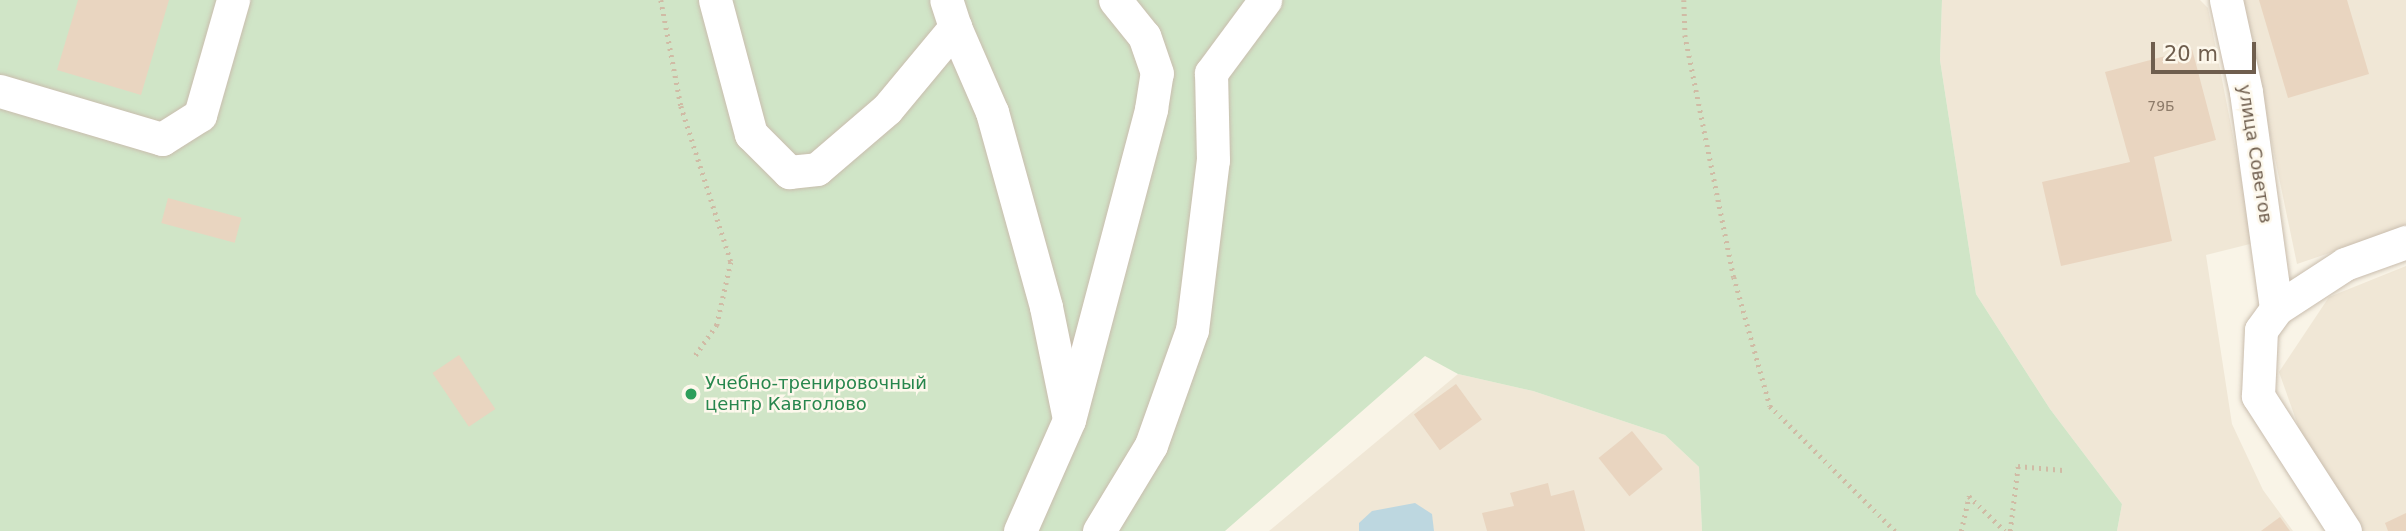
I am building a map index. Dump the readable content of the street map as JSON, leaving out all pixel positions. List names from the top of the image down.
{
  "streets": {
    "street": ["улица Советов"]
  },
  "places": ["Учебно-тренировочный центр Кавголово"],
  "house_numbers": ["79Б"],
  "scale_bar": "20 m"
}
